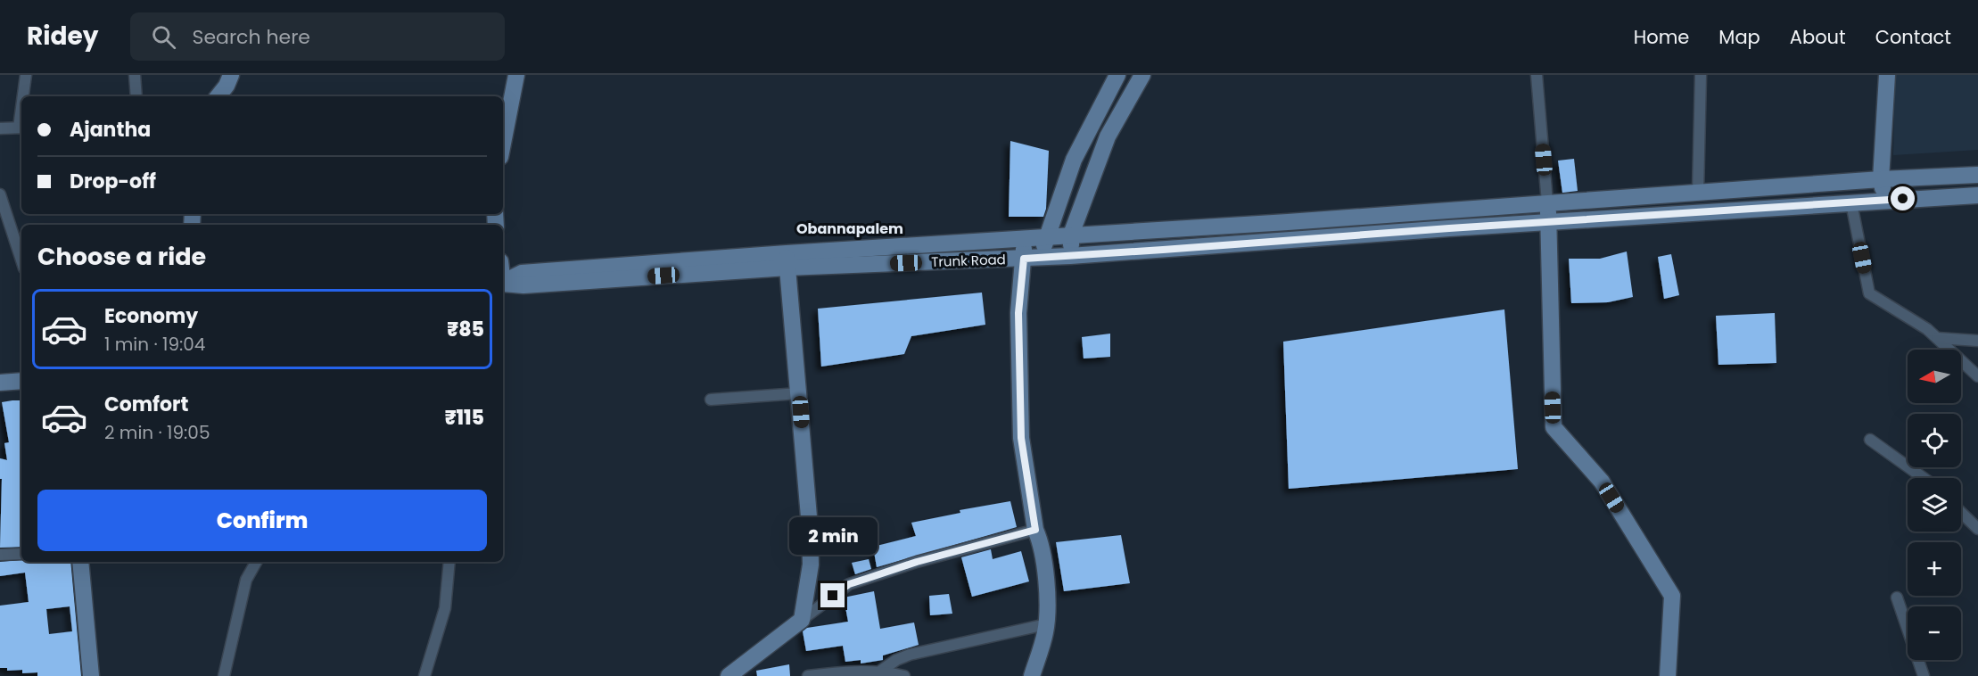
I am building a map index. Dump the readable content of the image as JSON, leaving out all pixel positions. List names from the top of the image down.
{
  "streets": {
    "main road": ["Trunk Road"]
  },
  "districts": ["Obannapalem"],
  "north": "left",
  "page": {
    "header": "Ridey",
    "search": "Search here",
    "nav": [
      "Home",
      "Map",
      "About",
      "Contact"
    ],
    "banner": ["Ajantha", "Drop-off"],
    "heading": "Choose a ride",
    "list": [
      {
        "name": "Economy",
        "note": "1 min · 19:04",
        "value": "₹85"
      },
      {
        "name": "Comfort",
        "note": "2 min · 19:05",
        "value": "₹115"
      }
    ],
    "map_buttons": ["+", "−"],
    "buttons": "Confirm",
    "bubble": "2 min"
  }
}
